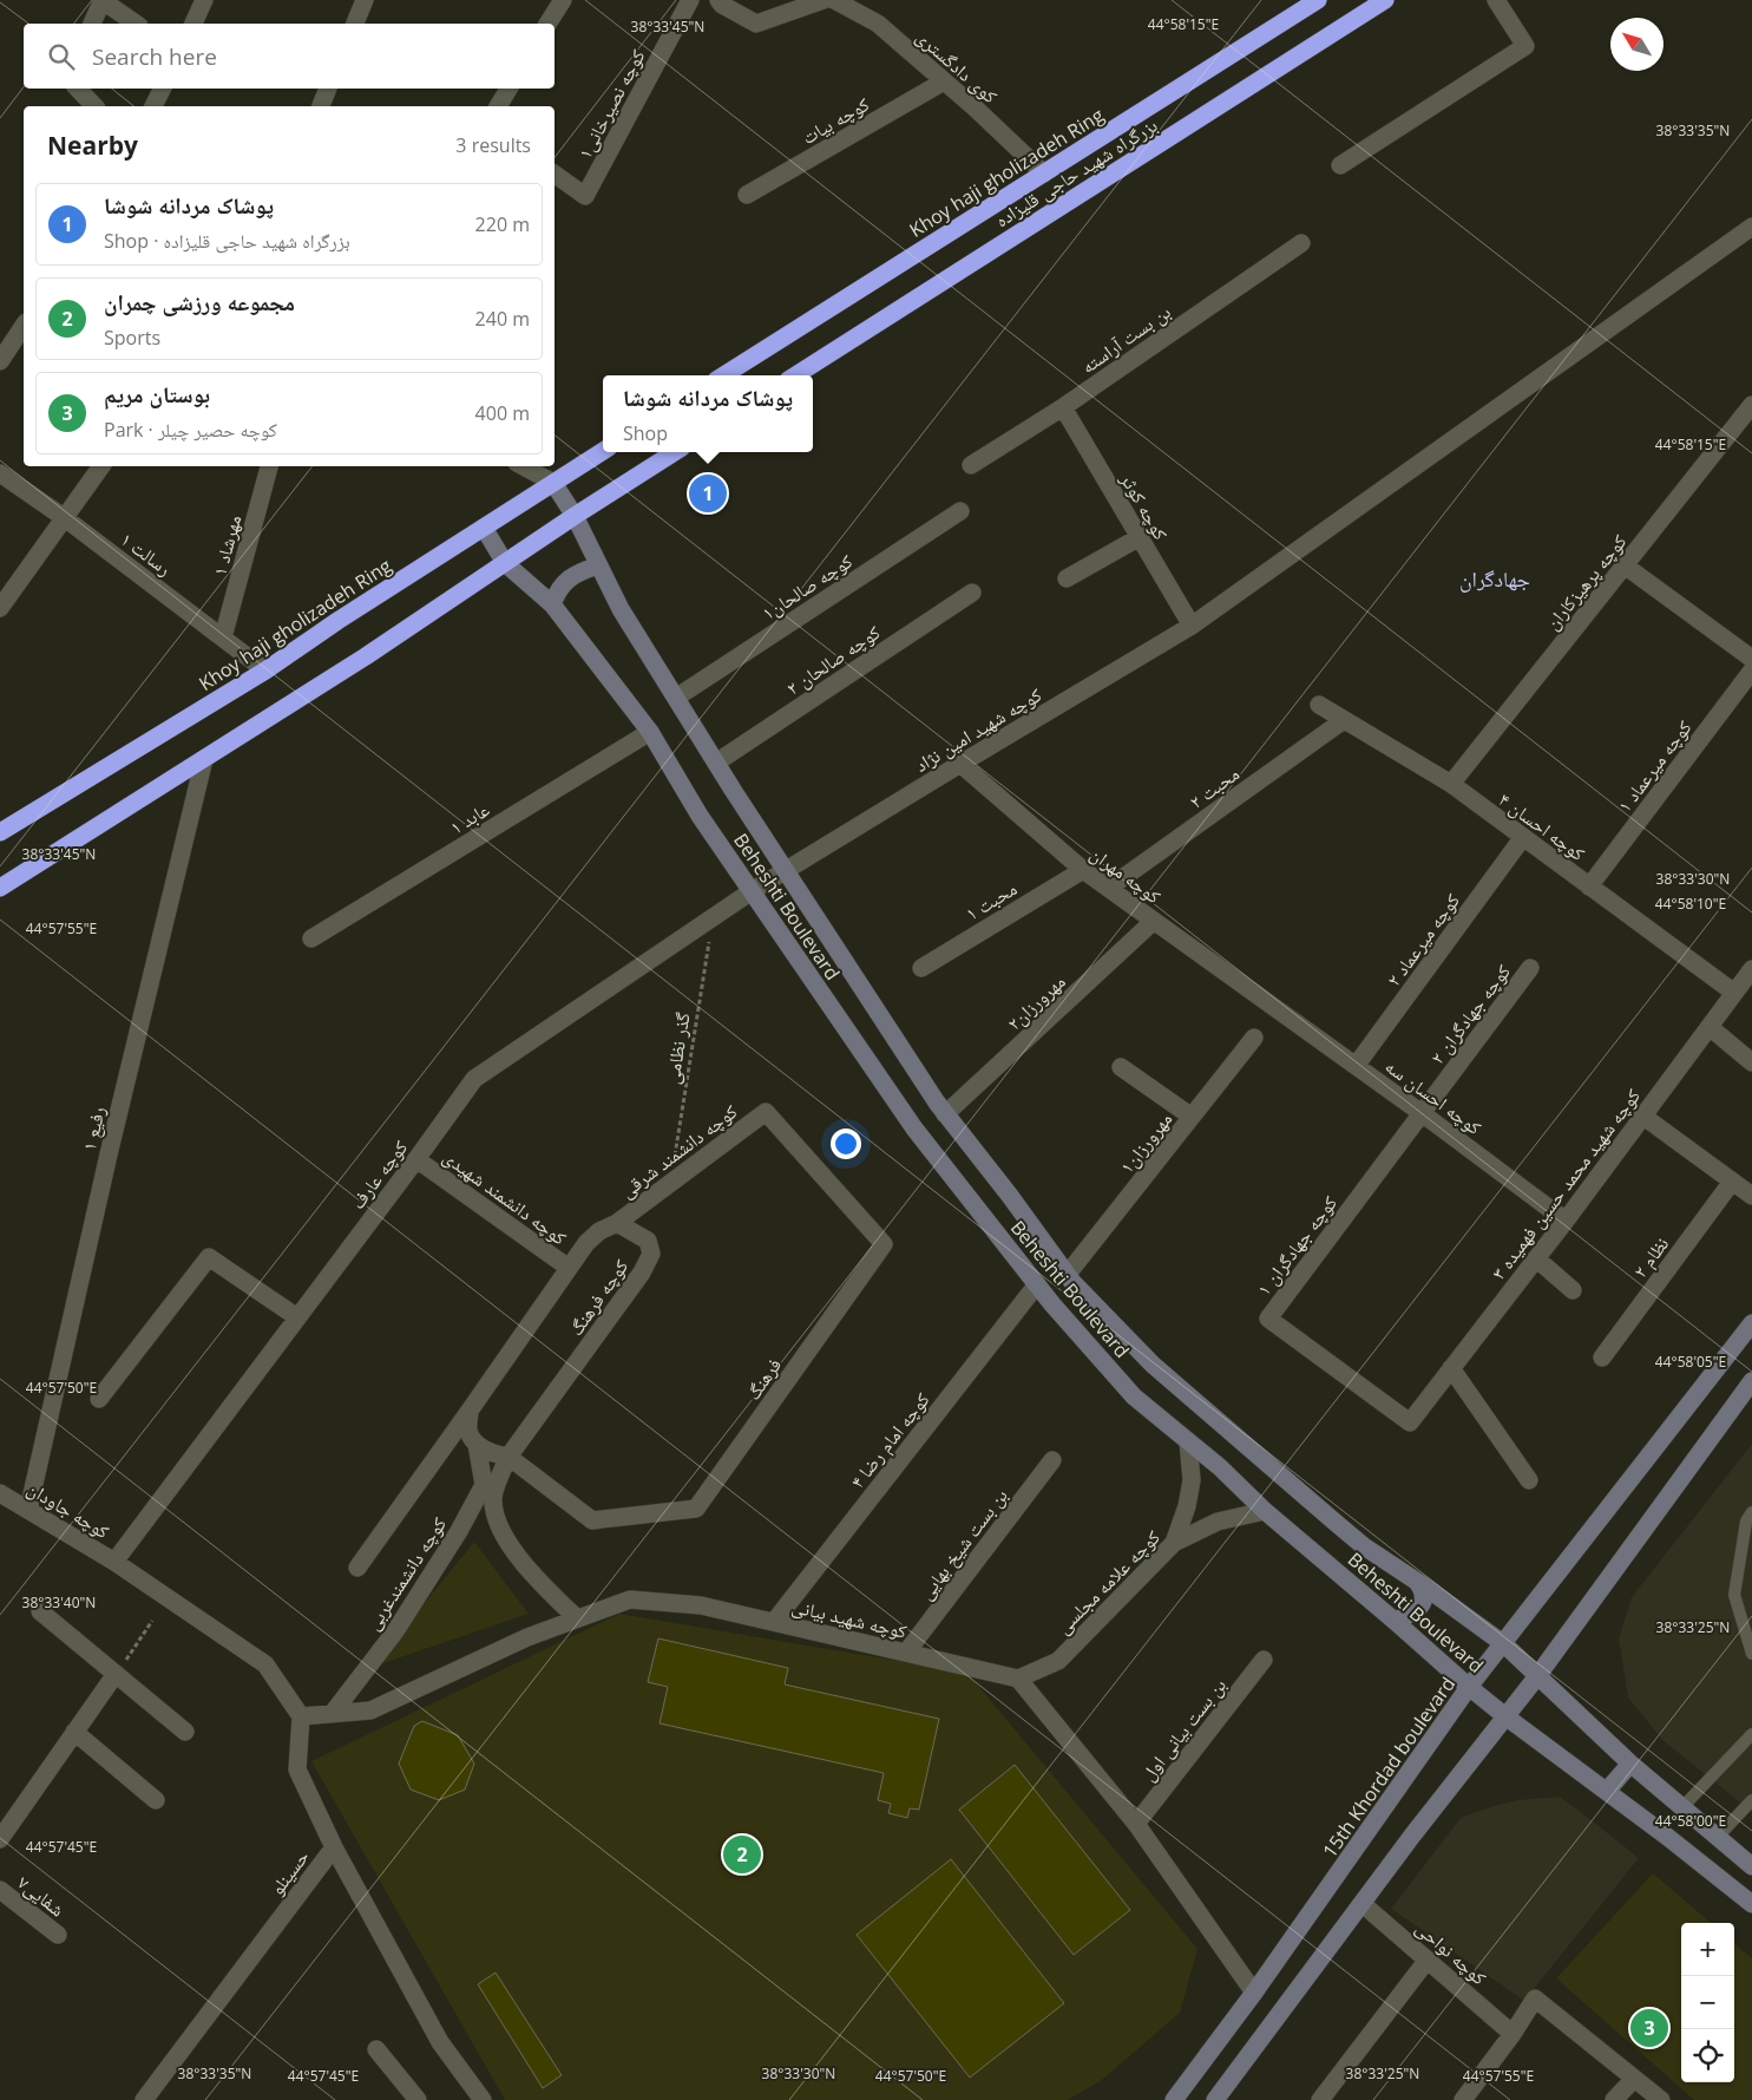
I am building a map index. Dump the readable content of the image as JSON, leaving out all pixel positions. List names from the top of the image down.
{
  "streets": {
    "highway": ["Khoy haji gholizadeh Ring", "بزرگراه شهید حاجی قلیزاده"],
    "main road": ["Beheshti Boulevard", "15th Khordad boulevard"],
    "street": [
      "کوی دادگستری",
      "کوچه نصیرخانی۱",
      "کوچه بیات",
      "بن بست آراسته",
      "کوچه کوثر",
      "مهرشاد ۱",
      "رسالت ۱",
      "کوچه پرهیزکاران",
      "کوچه صالحان۱",
      "کوچه صالحان ۲",
      "کوچه شهید امین نژاد",
      "کوچه میرعماد ۱",
      "محبت ۲",
      "عابد ۱",
      "کوچه احسان ۴",
      "کوچه مهران",
      "محبت ۱",
      "کوچه میرعماد ۲",
      "مهرورزان۲",
      "کوچه جهادگران ۲",
      "کوچه احسان سه",
      "رفیع ۱",
      "مهرورزان۱",
      "کوچه دانشمند شرقی",
      "کوچه عارف",
      "کوچه شهید محمد حسین فهمیده ۳",
      "کوچه دانشمند شهیدی",
      "کوچه جهادگران ۱",
      "نظام ۲",
      "کوچه فرهنگ",
      "فرهنگ",
      "کوچه امام رضا ۴",
      "کوچه جاودان",
      "بن بست شیخ بهایی",
      "کوچه دانشمندغربی",
      "کوچه علامه مجلسی",
      "کوچه شهید بیانی",
      "بن بست بیانی اول",
      "حسینلو",
      "شفایی۷",
      "کوچه نواحی"
    ],
    "path": ["گذر نظامی"]
  },
  "crossings": [
    ["کوی دادگستری", "کوچه بیات"],
    ["کوی دادگستری", "Khoy haji gholizadeh Ring"],
    ["Khoy haji gholizadeh Ring", "رسالت ۱"],
    ["Khoy haji gholizadeh Ring", "Beheshti Boulevard"],
    ["بن بست آراسته", "کوچه کوثر"],
    ["کوچه کوثر", "کوچه شهید امین نژاد"],
    ["مهرشاد ۱", "رسالت ۱"],
    ["کوچه پرهیزکاران", "کوچه احسان ۴"],
    ["کوچه صالحان۱", "Beheshti Boulevard"],
    ["کوچه صالحان ۲", "Beheshti Boulevard"],
    ["کوچه شهید امین نژاد", "کوچه مهران"],
    ["کوچه شهید امین نژاد", "Beheshti Boulevard"],
    ["کوچه شهید امین نژاد", "کوچه عارف"],
    ["کوچه میرعماد ۱", "کوچه احسان ۴"],
    ["محبت ۲", "کوچه احسان ۴"],
    ["محبت ۲", "کوچه مهران"],
    ["عابد ۱", "Beheshti Boulevard"],
    ["کوچه احسان ۴", "کوچه میرعماد ۲"],
    ["کوچه احسان ۴", "کوچه شهید محمد حسین فهمیده ۳"],
    ["کوچه مهران", "محبت ۱"],
    ["کوچه مهران", "مهرورزان۲"],
    ["کوچه مهران", "کوچه احسان سه"],
    ["Beheshti Boulevard", "مهرورزان۲"],
    ["Beheshti Boulevard", "مهرورزان۱"],
    ["Beheshti Boulevard", "کوچه عارف"],
    ["Beheshti Boulevard", "کوچه امام رضا ۴"],
    ["Beheshti Boulevard", "کوچه علامه مجلسی"],
    ["Beheshti Boulevard", "15th Khordad boulevard"],
    ["کوچه میرعماد ۲", "کوچه احسان سه"],
    ["کوچه جهادگران ۲", "کوچه احسان سه"],
    ["کوچه جهادگران ۲", "کوچه جهادگران ۱"],
    ["گذر نظامی", "کوچه دانشمند شرقی"],
    ["گذر نظامی", "کوچه عارف"],
    ["کوچه احسان سه", "کوچه شهید محمد حسین فهمیده ۳"],
    ["کوچه احسان سه", "کوچه جهادگران ۱"],
    ["رفیع ۱", "کوچه جاودان"],
    ["کوچه دانشمند شرقی", "کوچه فرهنگ"],
    ["کوچه دانشمند شرقی", "فرهنگ"],
    ["کوچه عارف", "کوچه دانشمند شهیدی"],
    ["کوچه عارف", "کوچه جاودان"],
    ["کوچه شهید محمد حسین فهمیده ۳", "کوچه جهادگران ۱"],
    ["کوچه دانشمند شهیدی", "کوچه فرهنگ"],
    ["کوچه فرهنگ", "فرهنگ"],
    ["کوچه امام رضا ۴", "کوچه شهید بیانی"],
    ["کوچه جاودان", "کوچه شهید بیانی"],
    ["بن بست شیخ بهایی", "کوچه شهید بیانی"],
    ["کوچه دانشمندغربی", "کوچه شهید بیانی"],
    ["کوچه علامه مجلسی", "کوچه شهید بیانی"]
  ],
  "districts": ["جهادگران"],
  "north": "top left",
  "page": {
    "search": "Search here",
    "heading": ["Nearby", "3 results"],
    "list": [
      {
        "mark": "1",
        "name": "پوشاک مردانه شوشا",
        "note": "Shop · بزرگراه شهید حاجی قلیزاده",
        "value": "220 m"
      },
      {
        "mark": "2",
        "name": "مجموعه ورزشی چمران",
        "note": "Sports",
        "value": "240 m"
      },
      {
        "mark": "3",
        "name": "بوستان مریم",
        "note": "Park · کوچه حصیر چیلر",
        "value": "400 m"
      }
    ],
    "popup": ["پوشاک مردانه شوشا", "Shop"],
    "pins": ["1", "2", "3"],
    "map_buttons": ["+", "−"]
  },
  "coordinates": [
    "44°58'15\"E",
    "38°33'45\"N",
    "38°33'35\"N",
    "38°33'30\"N",
    "44°58'10\"E",
    "44°57'55\"E",
    "44°58'05\"E",
    "44°57'50\"E",
    "38°33'40\"N",
    "38°33'25\"N",
    "44°58'00\"E",
    "44°57'45\"E"
  ]
}
